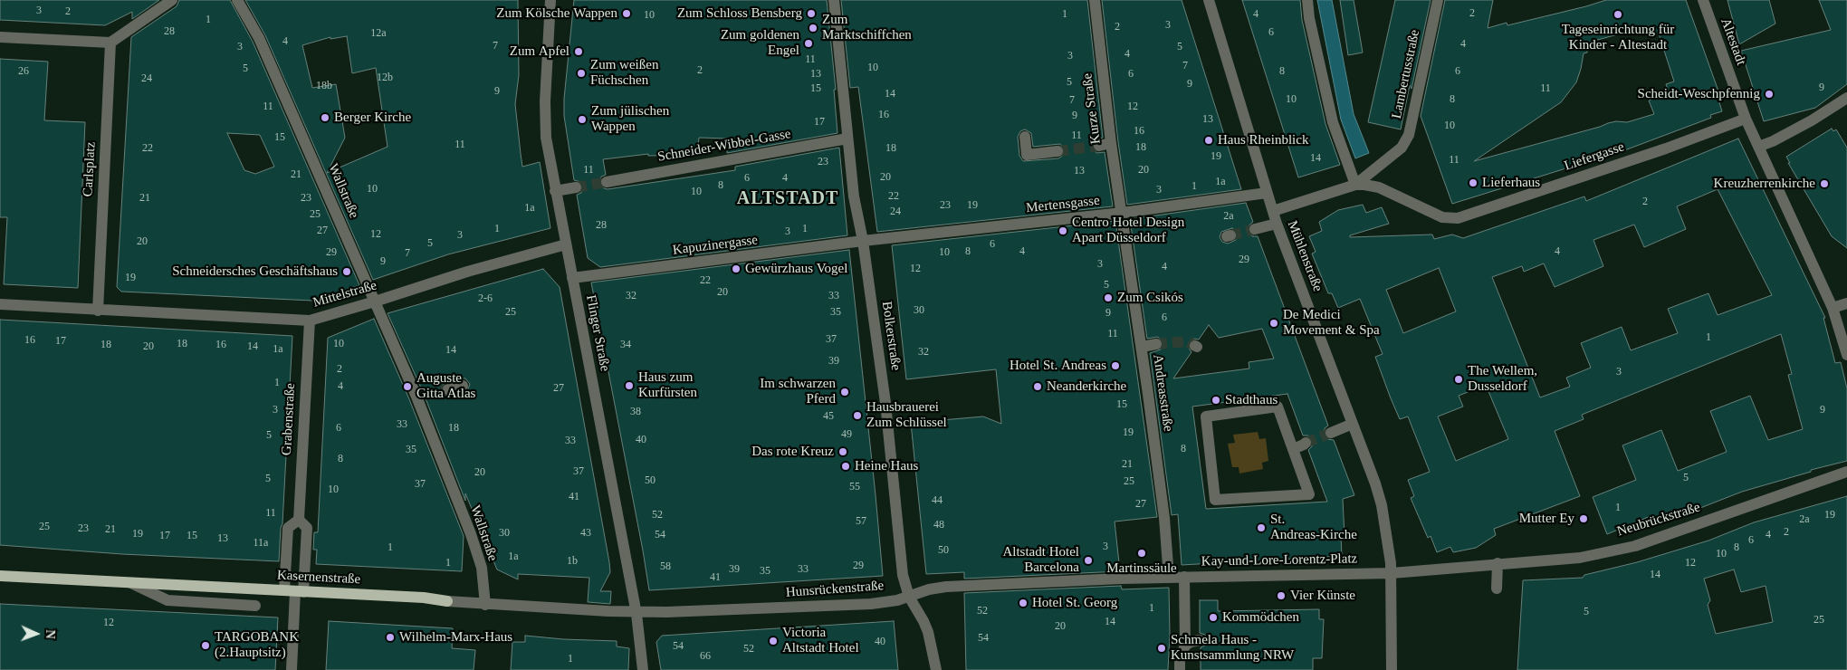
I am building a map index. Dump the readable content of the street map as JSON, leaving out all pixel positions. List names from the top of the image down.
{
  "streets": {
    "main road": ["Kasernenstraße"],
    "street": [
      "Altestadt",
      "Lambertusstraße",
      "Kurze Straße",
      "Schneider-Wibbel-Gasse",
      "Liefergasse",
      "Carlsplatz",
      "Wallstraße",
      "Mertensgasse",
      "Kapuzinergasse",
      "Mühlenstraße",
      "Mittelstraße",
      "Flinger Straße",
      "Bolkerstraße",
      "Andreasstraße",
      "Grabenstraße",
      "Neubrückstraße",
      "Kay-und-Lore-Lorentz-Platz",
      "Hunsrückenstraße"
    ]
  },
  "crossings": [
    ["Altestadt", "Liefergasse"],
    ["Lambertusstraße", "Liefergasse"],
    ["Kurze Straße", "Mertensgasse"],
    ["Kurze Straße", "Andreasstraße"],
    ["Schneider-Wibbel-Gasse", "Bolkerstraße"],
    ["Liefergasse", "Mühlenstraße"],
    ["Carlsplatz", "Mittelstraße"],
    ["Wallstraße", "Mittelstraße"],
    ["Wallstraße", "Kasernenstraße"],
    ["Mertensgasse", "Kapuzinergasse"],
    ["Mertensgasse", "Mühlenstraße"],
    ["Mertensgasse", "Bolkerstraße"],
    ["Mertensgasse", "Andreasstraße"],
    ["Kapuzinergasse", "Flinger Straße"],
    ["Kapuzinergasse", "Bolkerstraße"],
    ["Mühlenstraße", "Neubrückstraße"],
    ["Mühlenstraße", "Kay-und-Lore-Lorentz-Platz"],
    ["Mittelstraße", "Flinger Straße"],
    ["Mittelstraße", "Grabenstraße"],
    ["Flinger Straße", "Kasernenstraße"],
    ["Flinger Straße", "Hunsrückenstraße"],
    ["Bolkerstraße", "Hunsrückenstraße"],
    ["Andreasstraße", "Kay-und-Lore-Lorentz-Platz"],
    ["Andreasstraße", "Hunsrückenstraße"],
    ["Grabenstraße", "Kasernenstraße"],
    ["Neubrückstraße", "Kay-und-Lore-Lorentz-Platz"],
    ["Kay-und-Lore-Lorentz-Platz", "Hunsrückenstraße"],
    ["Kasernenstraße", "Hunsrückenstraße"]
  ],
  "districts": ["ALTSTADT"],
  "places": [
    "Zum Kölsche Wappen",
    "Zum Schloss Bensberg",
    "Tageseinrichtung für Kinder - Altestadt",
    "Zum Marktschiffchen",
    "Zum goldenen Engel",
    "Zum Apfel",
    "Zum weißen Füchschen",
    "Scheidt-Weschpfennig",
    "Berger Kirche",
    "Zum jülischen Wappen",
    "Haus Rheinblick",
    "Lieferhaus",
    "Kreuzherrenkirche",
    "Centro Hotel Design Apart Düsseldorf",
    "Gewürzhaus Vogel",
    "Schneidersches Geschäftshaus",
    "Zum Csikós",
    "De Medici Movement & Spa",
    "Hotel St. Andreas",
    "The Wellem, Dusseldorf",
    "Haus zum Kurfürsten",
    "Auguste Gitta Atlas",
    "Neanderkirche",
    "Im schwarzen Pferd",
    "Stadthaus",
    "Hausbrauerei Zum Schlüssel",
    "Das rote Kreuz",
    "Heine Haus",
    "Mutter Ey",
    "St. Andreas-Kirche",
    "Martinssäule",
    "Altstadt Hotel Barcelona",
    "Vier Künste",
    "Hotel St. Georg",
    "Kommödchen",
    "Wilhelm-Marx-Haus",
    "Victoria Altstadt Hotel",
    "TARGOBANK (2.Hauptsitz)",
    "Schmela Haus - Kunstsammlung NRW"
  ],
  "house_numbers": [
    "3",
    "2",
    "2",
    "1",
    "4",
    "10",
    "1",
    "3",
    "2",
    "28",
    "6",
    "12a",
    "4",
    "4",
    "7",
    "3",
    "5",
    "4",
    "3",
    "11",
    "7",
    "10",
    "5",
    "2",
    "26",
    "8",
    "6",
    "13",
    "6",
    "12b",
    "24",
    "5",
    "9",
    "18b",
    "9",
    "15",
    "11",
    "9",
    "14",
    "10",
    "8",
    "7",
    "11",
    "12",
    "16",
    "9",
    "13",
    "17",
    "10",
    "16",
    "11",
    "15",
    "11",
    "18",
    "22",
    "18",
    "19",
    "14",
    "11",
    "23",
    "11",
    "20",
    "13",
    "21",
    "20",
    "6",
    "4",
    "1a",
    "8",
    "1",
    "10",
    "3",
    "10",
    "22",
    "21",
    "23",
    "2",
    "23",
    "19",
    "1a",
    "24",
    "25",
    "2a",
    "28",
    "1",
    "1",
    "27",
    "3",
    "12",
    "3",
    "20",
    "5",
    "6",
    "8",
    "4",
    "4",
    "29",
    "10",
    "7",
    "29",
    "9",
    "3",
    "4",
    "12",
    "19",
    "22",
    "5",
    "20",
    "32",
    "33",
    "2-6",
    "30",
    "25",
    "35",
    "9",
    "6",
    "11",
    "1",
    "37",
    "16",
    "17",
    "18",
    "10",
    "18",
    "16",
    "34",
    "20",
    "14",
    "1a",
    "14",
    "32",
    "39",
    "2",
    "3",
    "1",
    "4",
    "27",
    "15",
    "3",
    "9",
    "38",
    "45",
    "33",
    "6",
    "18",
    "19",
    "49",
    "5",
    "40",
    "33",
    "8",
    "35",
    "8",
    "21",
    "37",
    "20",
    "5",
    "5",
    "50",
    "25",
    "37",
    "55",
    "10",
    "41",
    "44",
    "27",
    "1",
    "11",
    "52",
    "19",
    "2a",
    "57",
    "48",
    "25",
    "23",
    "21",
    "2",
    "30",
    "43",
    "19",
    "54",
    "4",
    "17",
    "15",
    "13",
    "6",
    "11a",
    "3",
    "1",
    "8",
    "50",
    "10",
    "1a",
    "1b",
    "1",
    "12",
    "29",
    "58",
    "39",
    "33",
    "35",
    "14",
    "41",
    "1",
    "52",
    "5",
    "25",
    "14",
    "12",
    "20",
    "54",
    "40",
    "54",
    "52",
    "66",
    "1"
  ],
  "north": "right"
}
